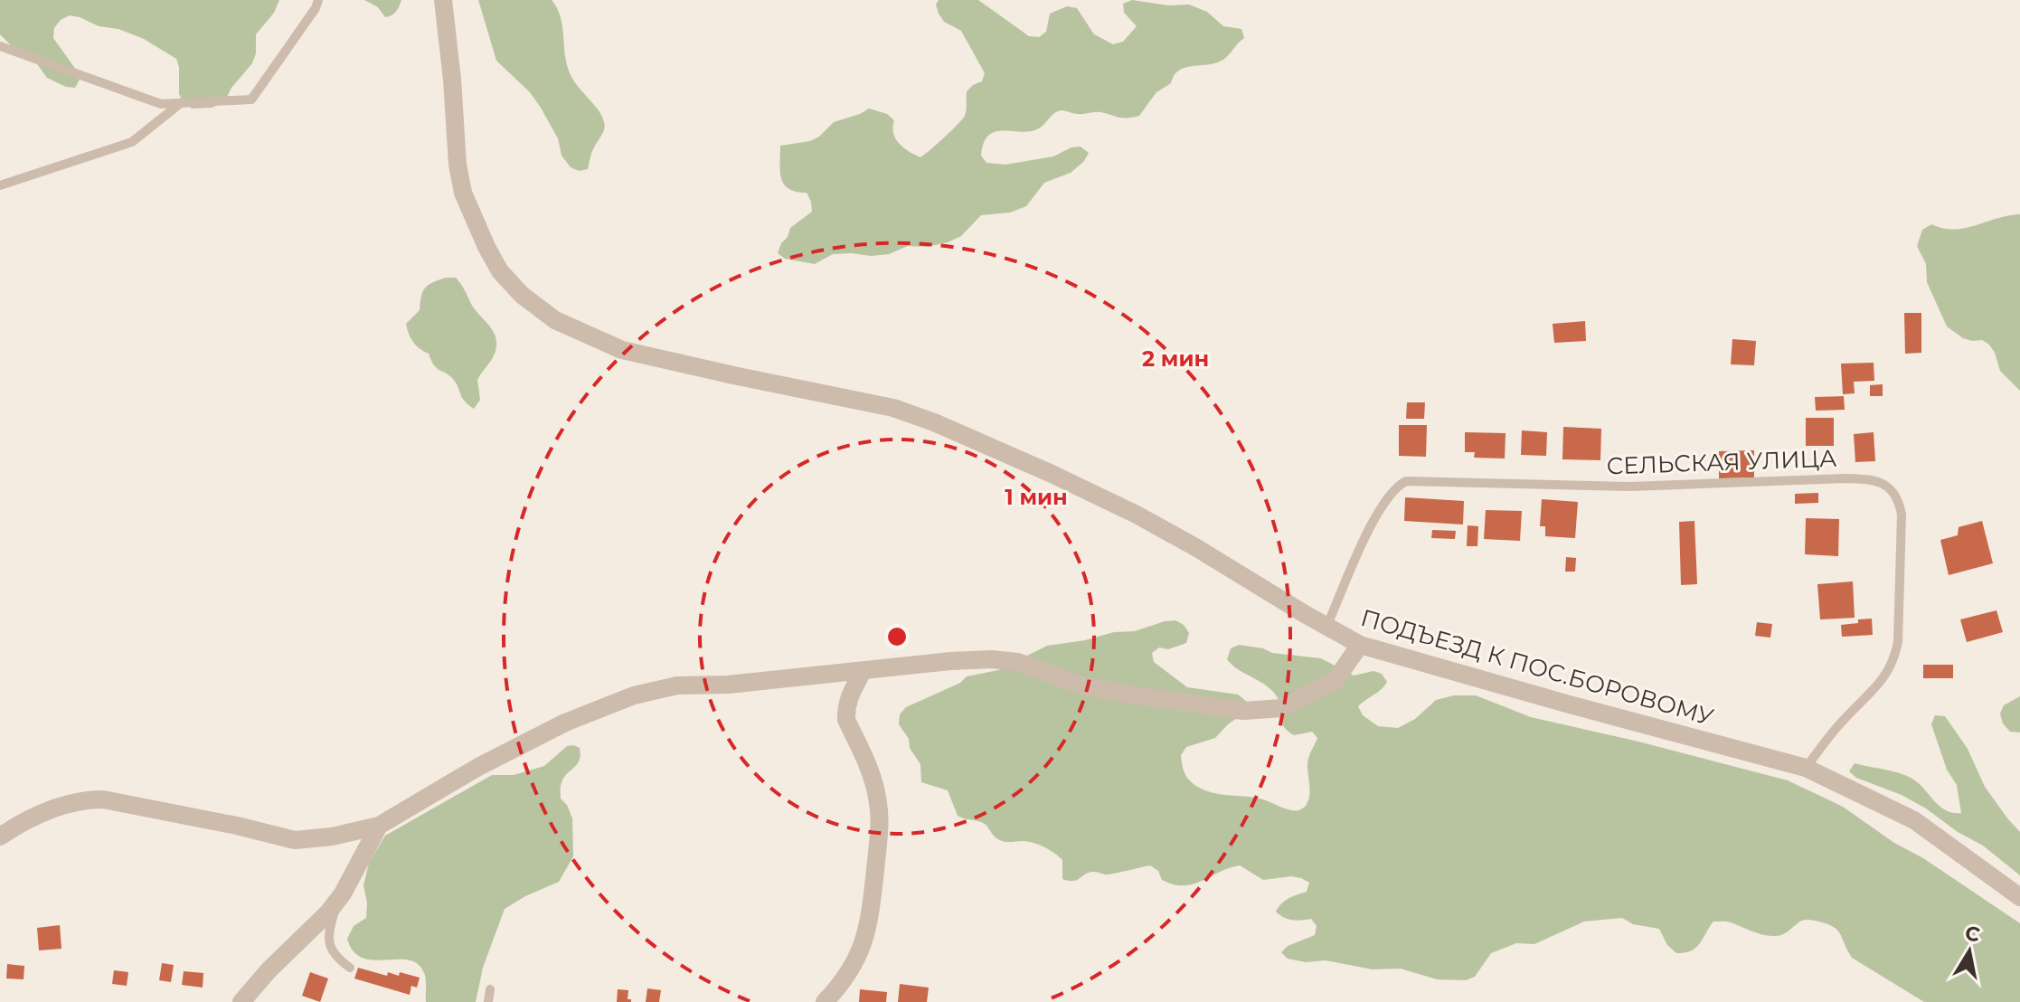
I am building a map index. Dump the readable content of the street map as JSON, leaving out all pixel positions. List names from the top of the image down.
{
  "streets": {
    "street": ["ПОДЪЕЗД К ПОС.БОРОВОМУ"],
    "lane": ["СЕЛЬСКАЯ УЛИЦА"]
  },
  "crossings": [
    ["СЕЛЬСКАЯ УЛИЦА", "ПОДЪЕЗД К ПОС.БОРОВОМУ"]
  ],
  "north": "top",
  "rings": ["2 мин", "1 мин"]
}
